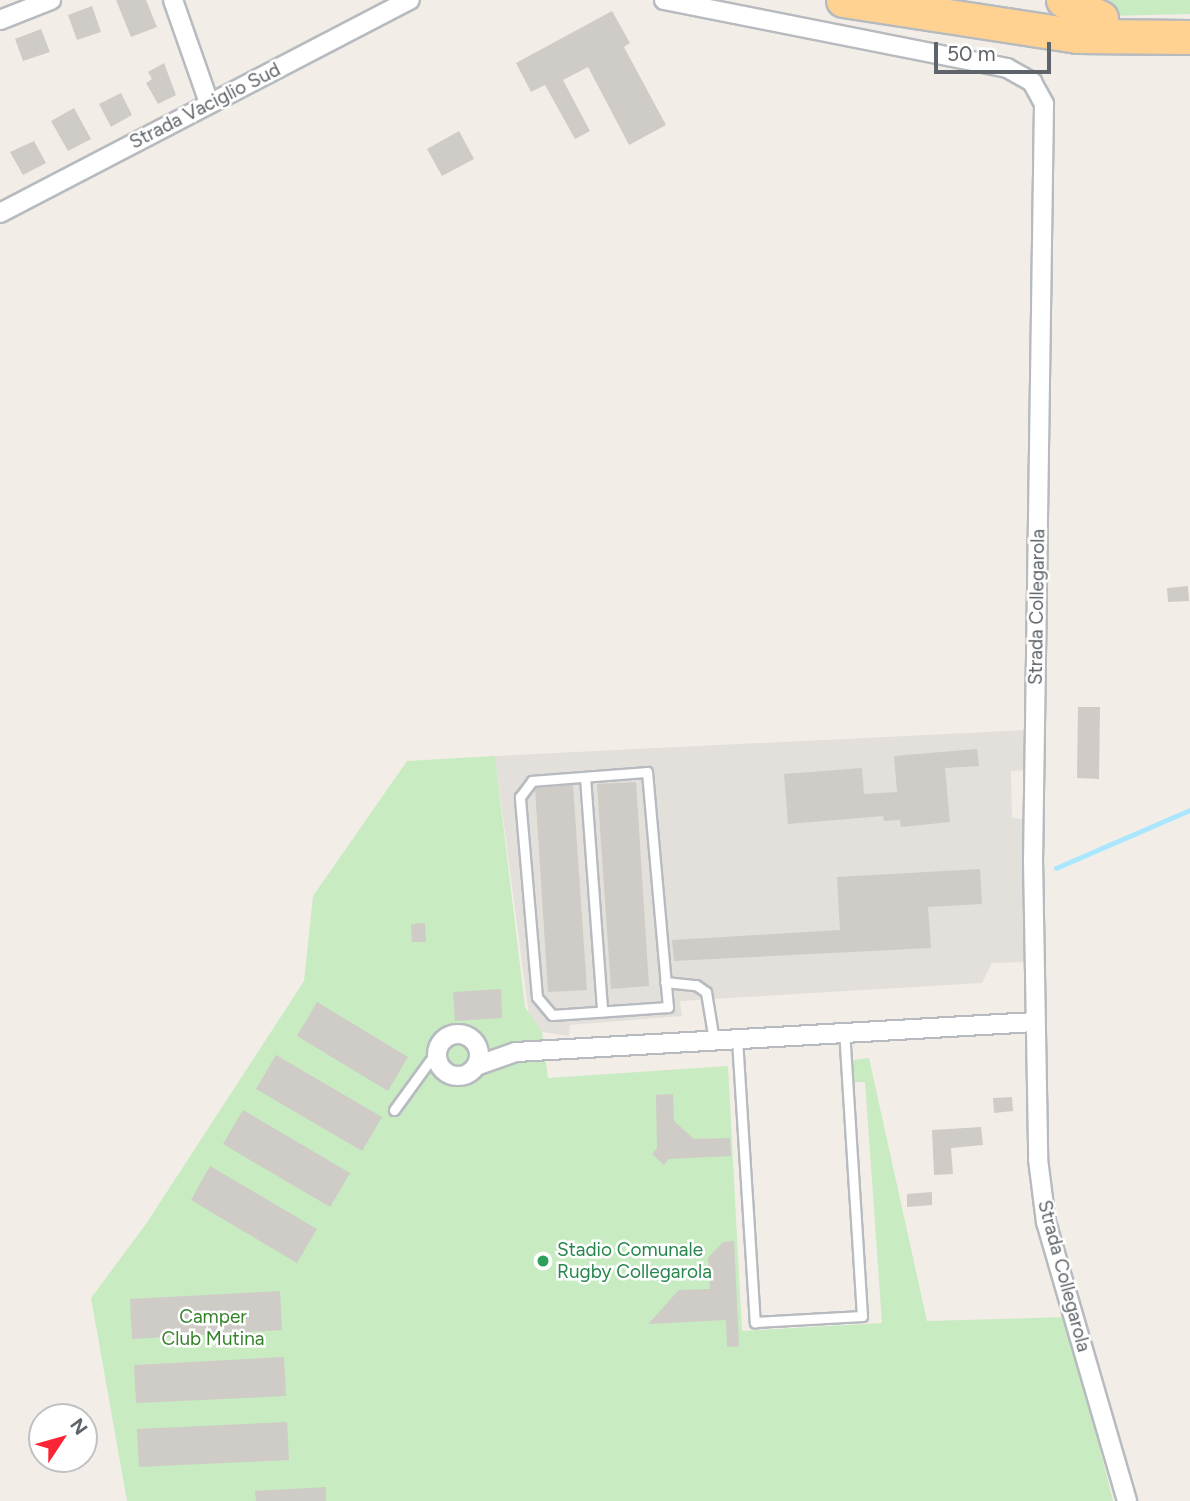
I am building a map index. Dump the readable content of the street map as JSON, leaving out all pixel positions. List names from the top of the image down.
{
  "streets": {
    "street": ["Strada Vaciglio Sud", "Strada Collegarola"]
  },
  "parks": ["Camper Club Mutina"],
  "places": ["Stadio Comunale Rugby Collegarola"],
  "scale_bar": "50 m",
  "north": "top right"
}
